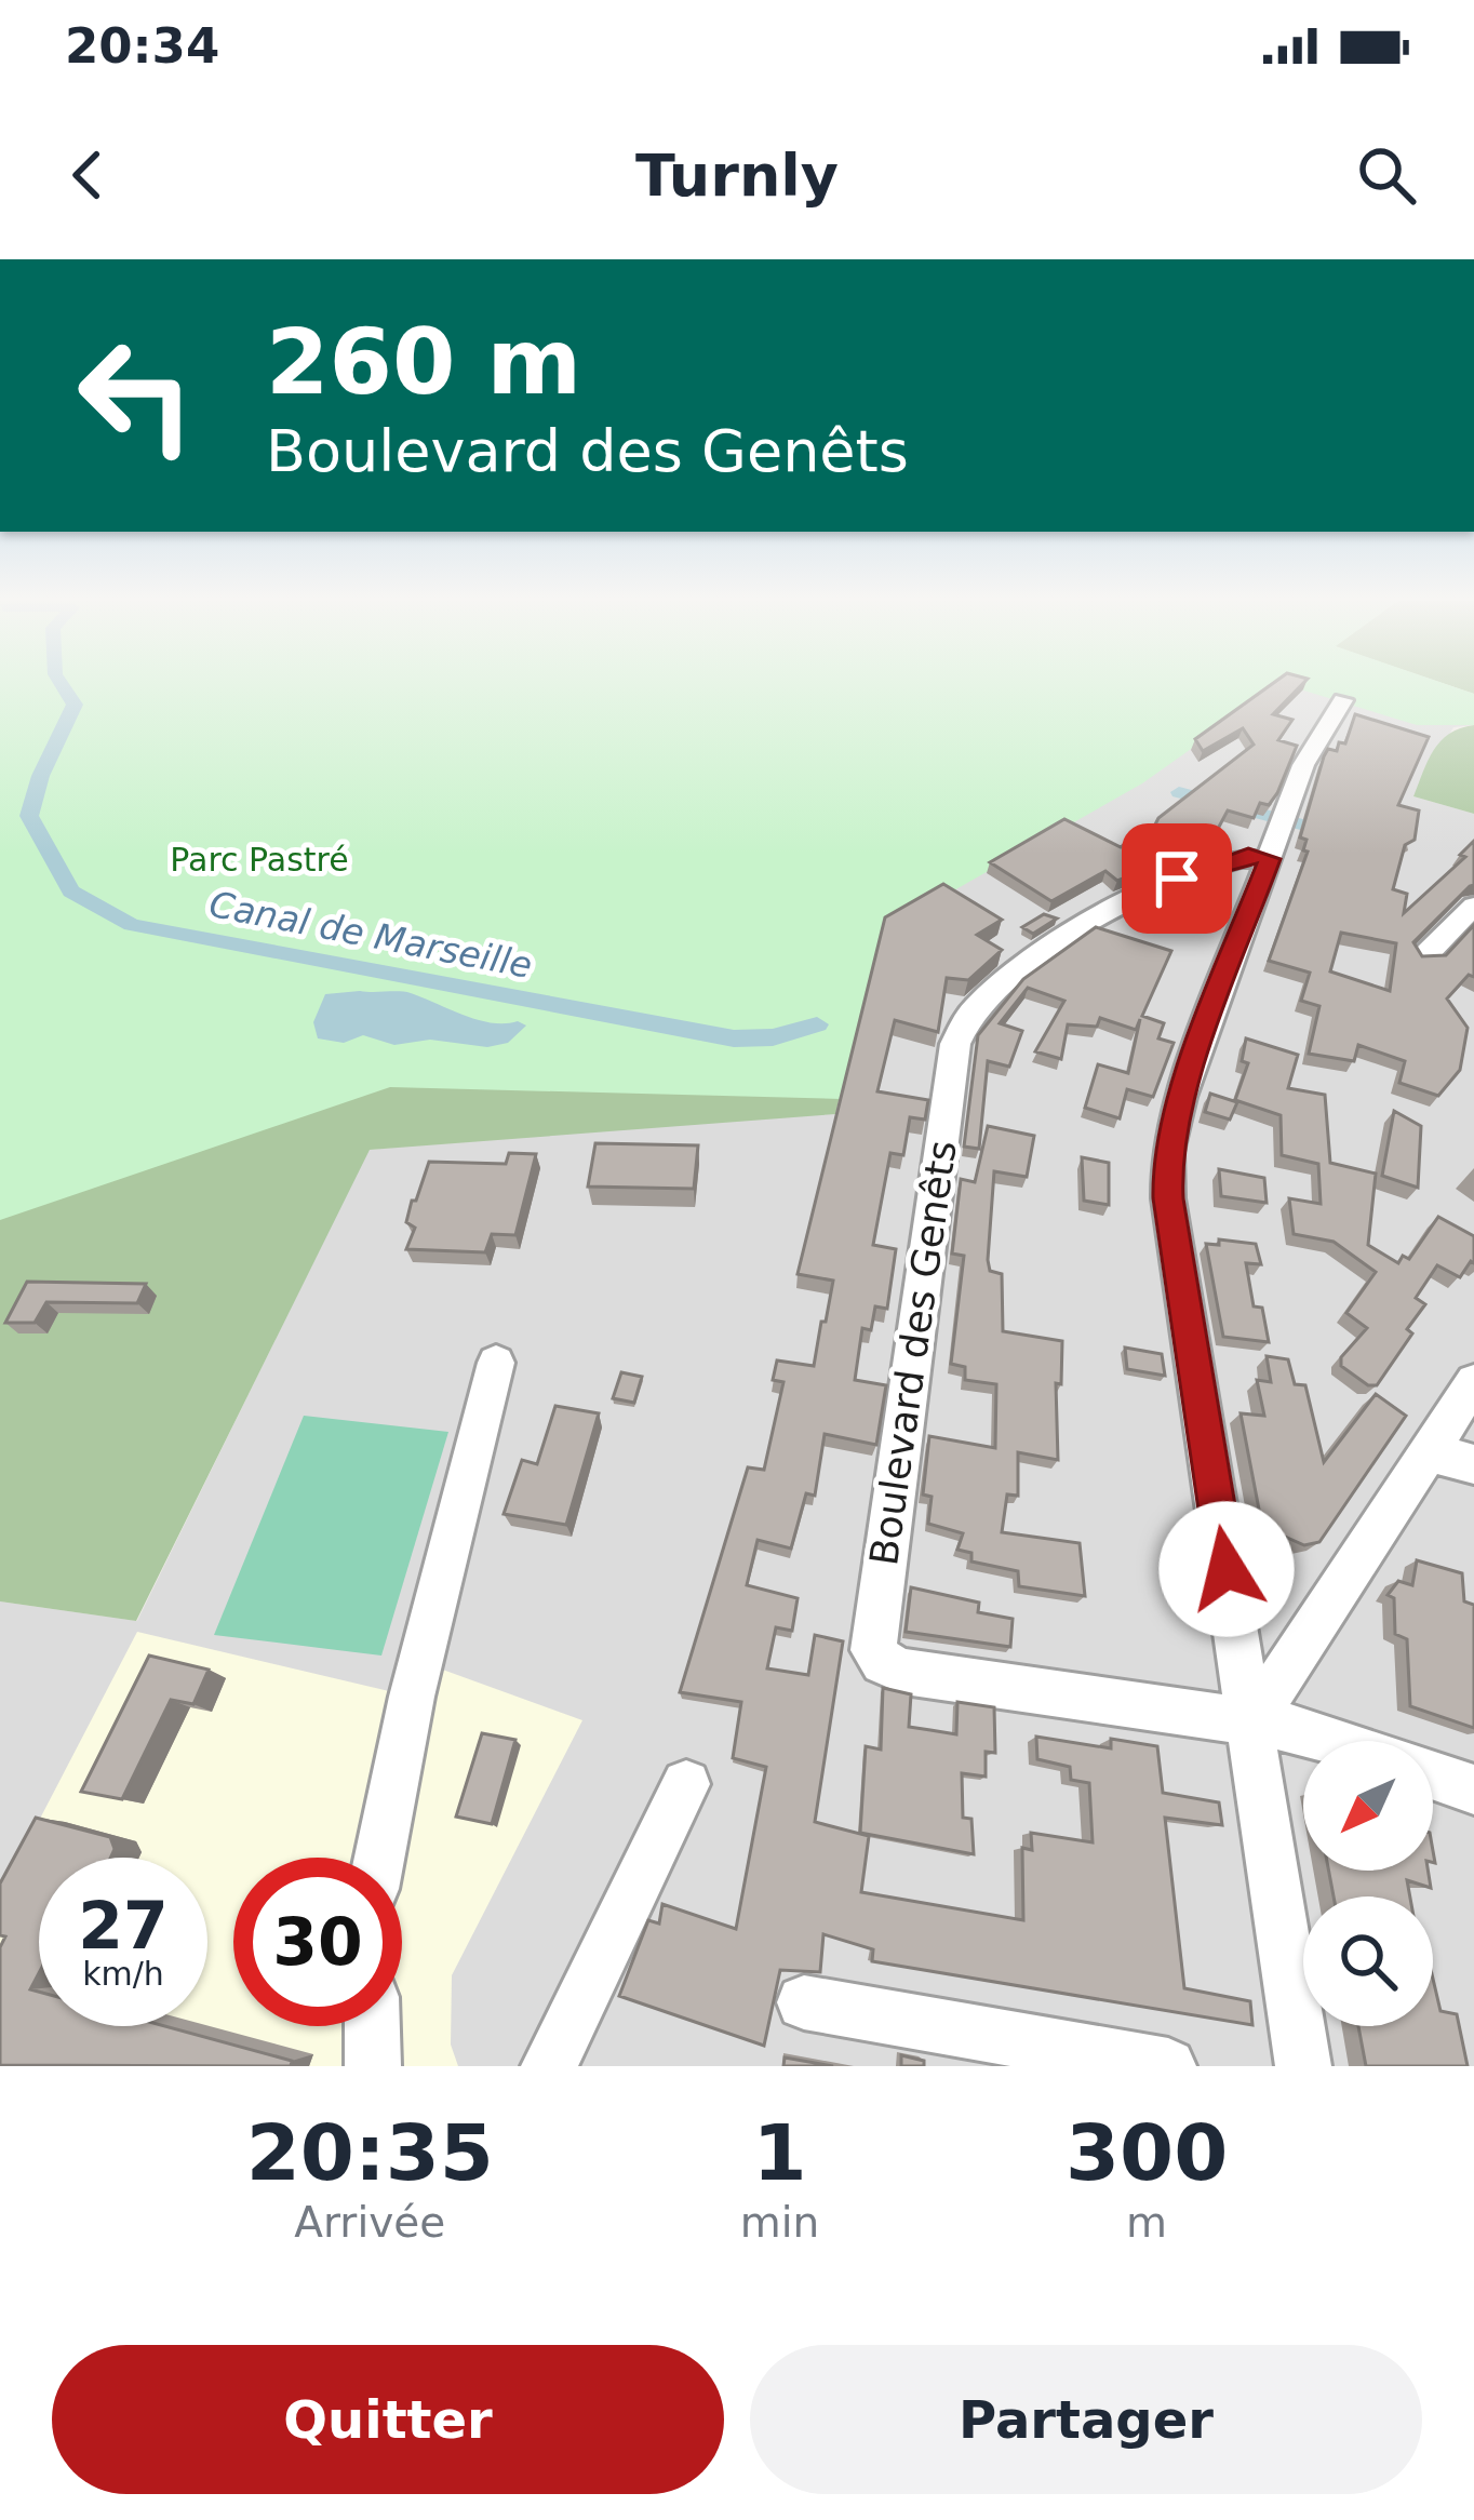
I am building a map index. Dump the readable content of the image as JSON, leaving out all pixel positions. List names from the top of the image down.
{
  "streets": {
    "street": ["Boulevard des Genêts"]
  },
  "water": ["Canal de Marseille"],
  "parks": ["Parc Pastré"],
  "north": "bottom left",
  "page": {
    "status": "20:34",
    "header": "Turnly",
    "turn": ["260 m", "Boulevard des Genêts"],
    "speed": "27 km/h",
    "limit": "30",
    "eta": [
      "20:35",
      "Arrivée",
      "1",
      "min",
      "300",
      "m"
    ],
    "buttons": ["Quitter", "Partager"]
  }
}
